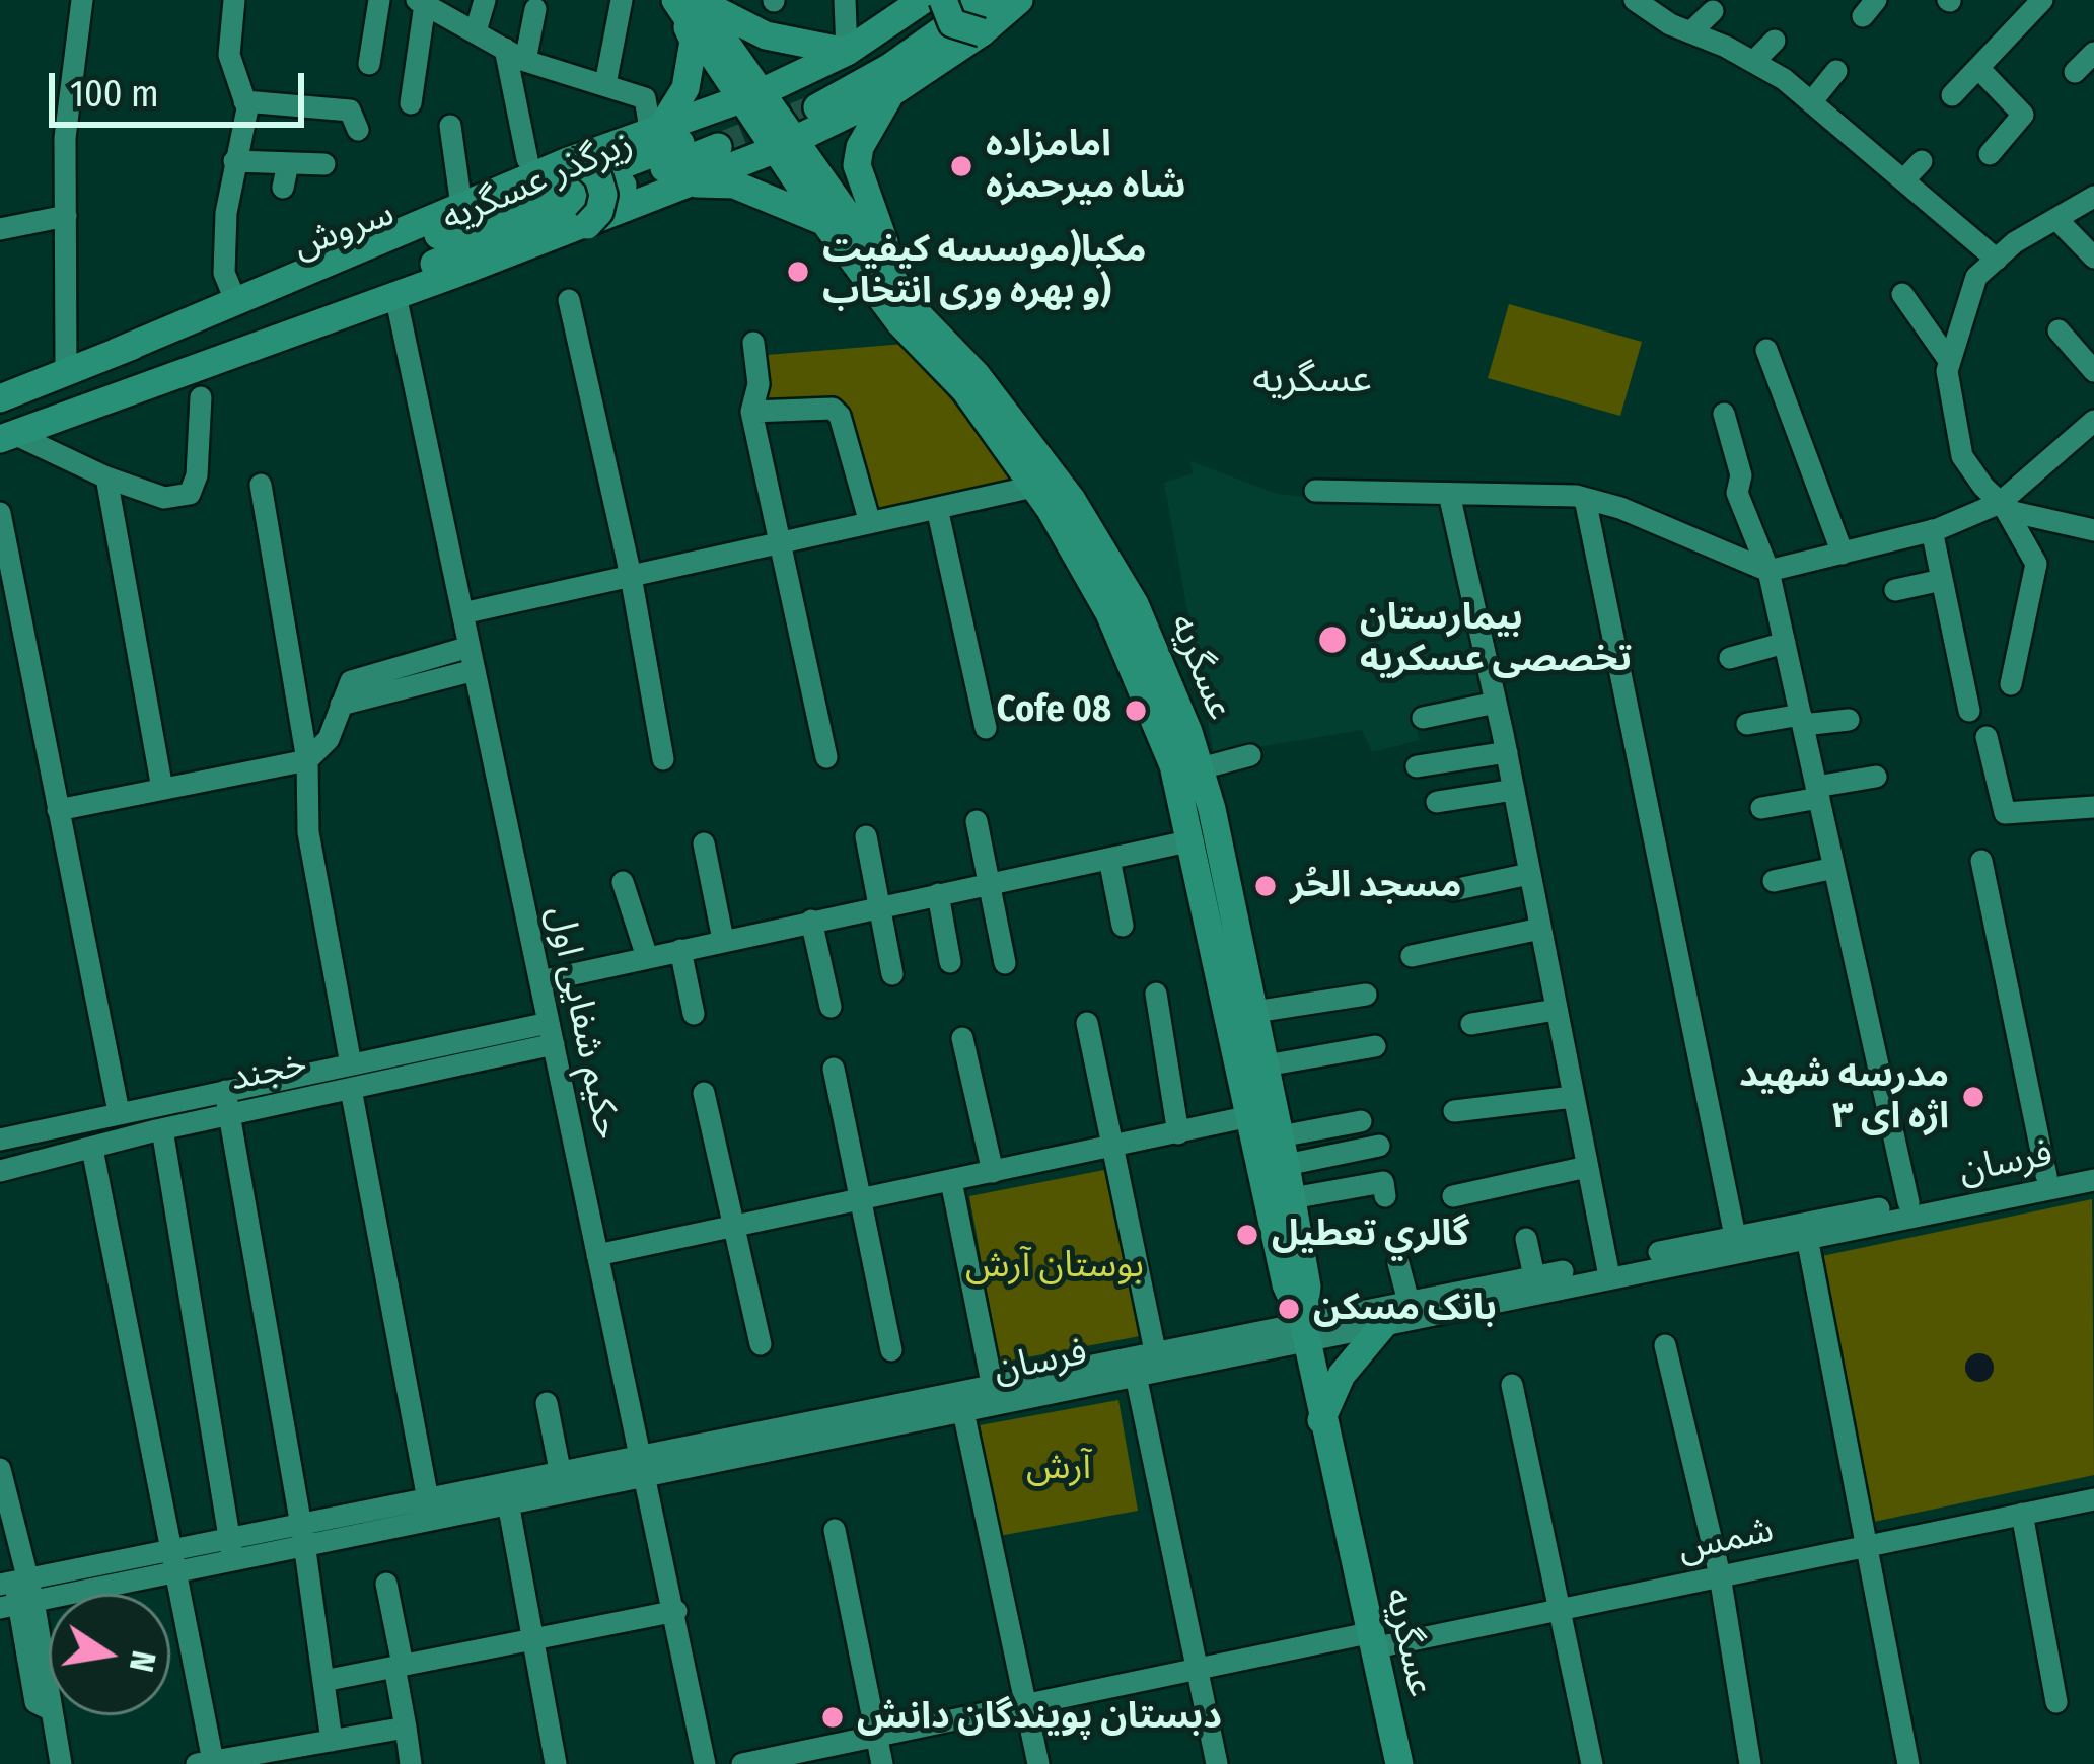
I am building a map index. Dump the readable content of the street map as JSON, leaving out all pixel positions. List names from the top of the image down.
{
  "streets": {
    "main road": ["زیرگذر عسگریه", "سروش", "عسگریه"],
    "street": [
      "حکیم شفایی اول",
      "خجند",
      "فرسان",
      "شمس"
    ]
  },
  "crossings": [
    ["زیرگذر عسگریه", "سروش"],
    ["عسگریه", "فرسان"],
    ["عسگریه", "شمس"],
    ["حکیم شفایی اول", "خجند"],
    ["حکیم شفایی اول", "فرسان"]
  ],
  "districts": ["عسگریه"],
  "parks": ["بوستان آرش", "آرش"],
  "places": [
    "امامزاده شاه میرحمزه",
    "مکبا(موسسه کیفیت و بهره وری انتخاب)",
    "بیمارستان تخصصی عسکریه",
    "Cofe 08",
    "مسجد الحُر",
    "مدرسه شهید اژه ای ۳",
    "گالري تعطيل",
    "بانک مسکن",
    "دبستان پویندگان دانش"
  ],
  "scale_bar": "100 m",
  "north": "right"
}
